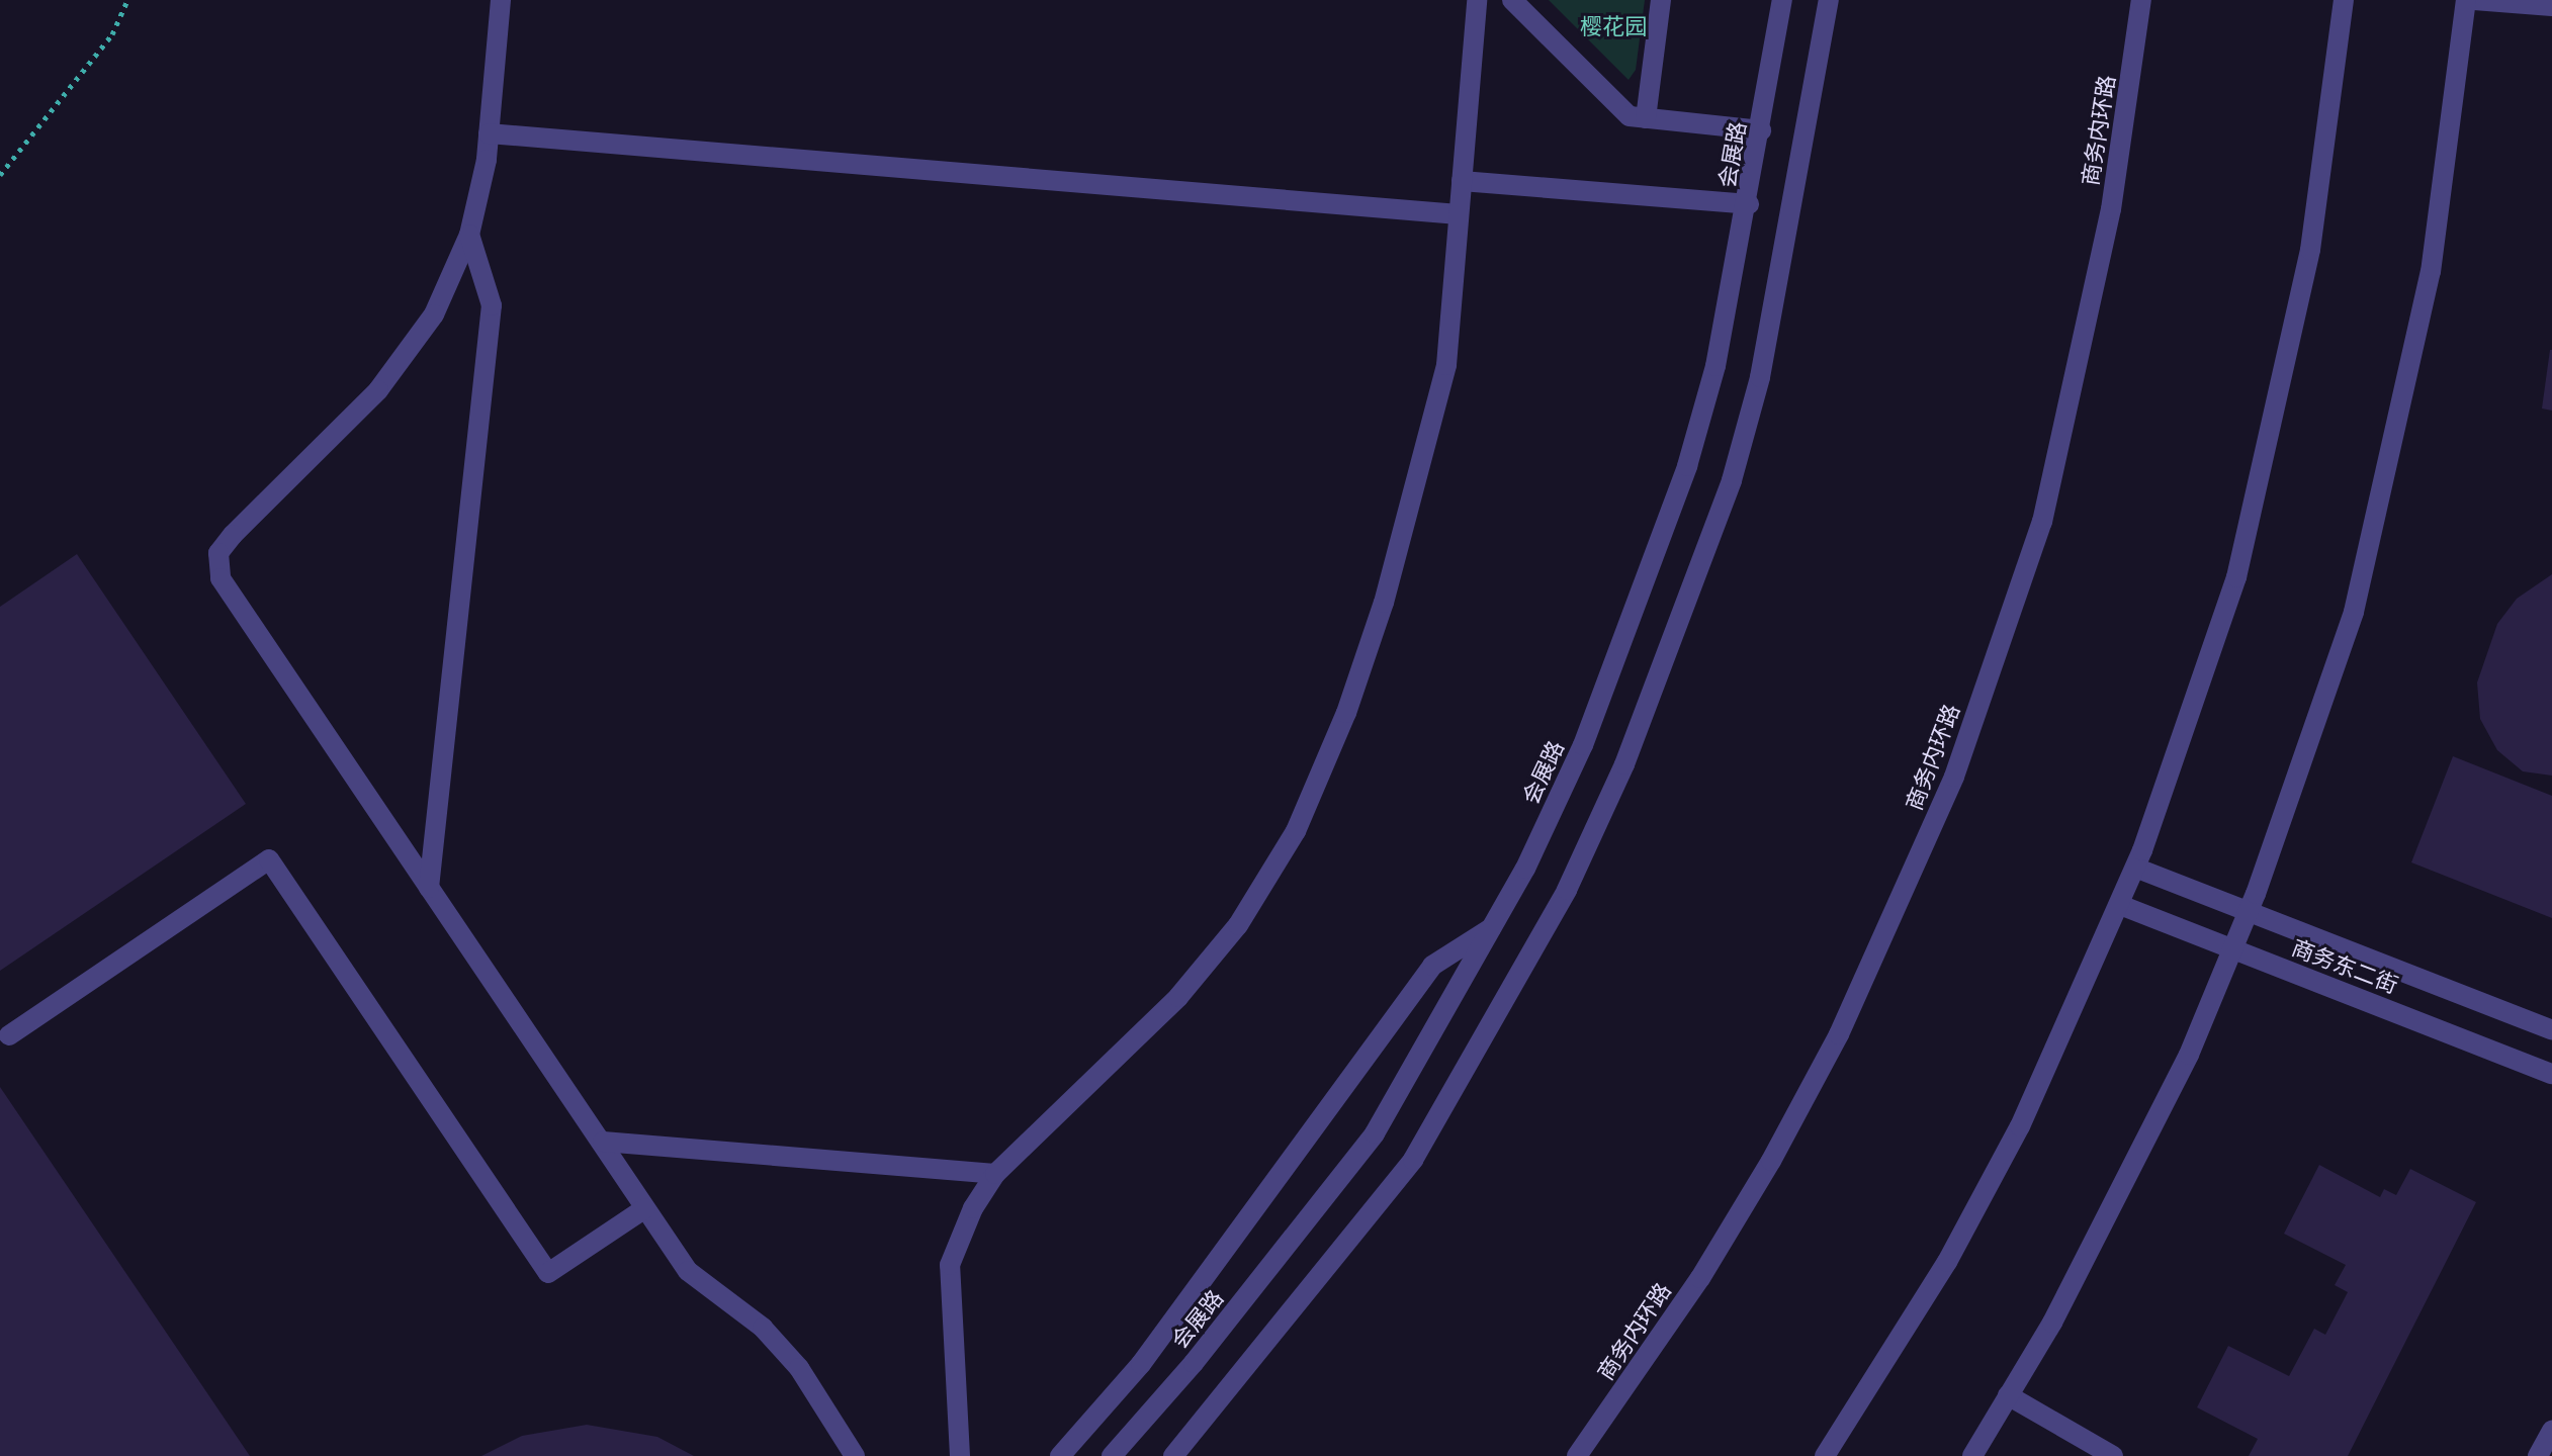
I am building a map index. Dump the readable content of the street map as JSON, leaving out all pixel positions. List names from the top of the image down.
{
  "streets": {
    "street": ["商务内环路", "会展路", "商务东二街"]
  },
  "parks": ["樱花园"]
}
